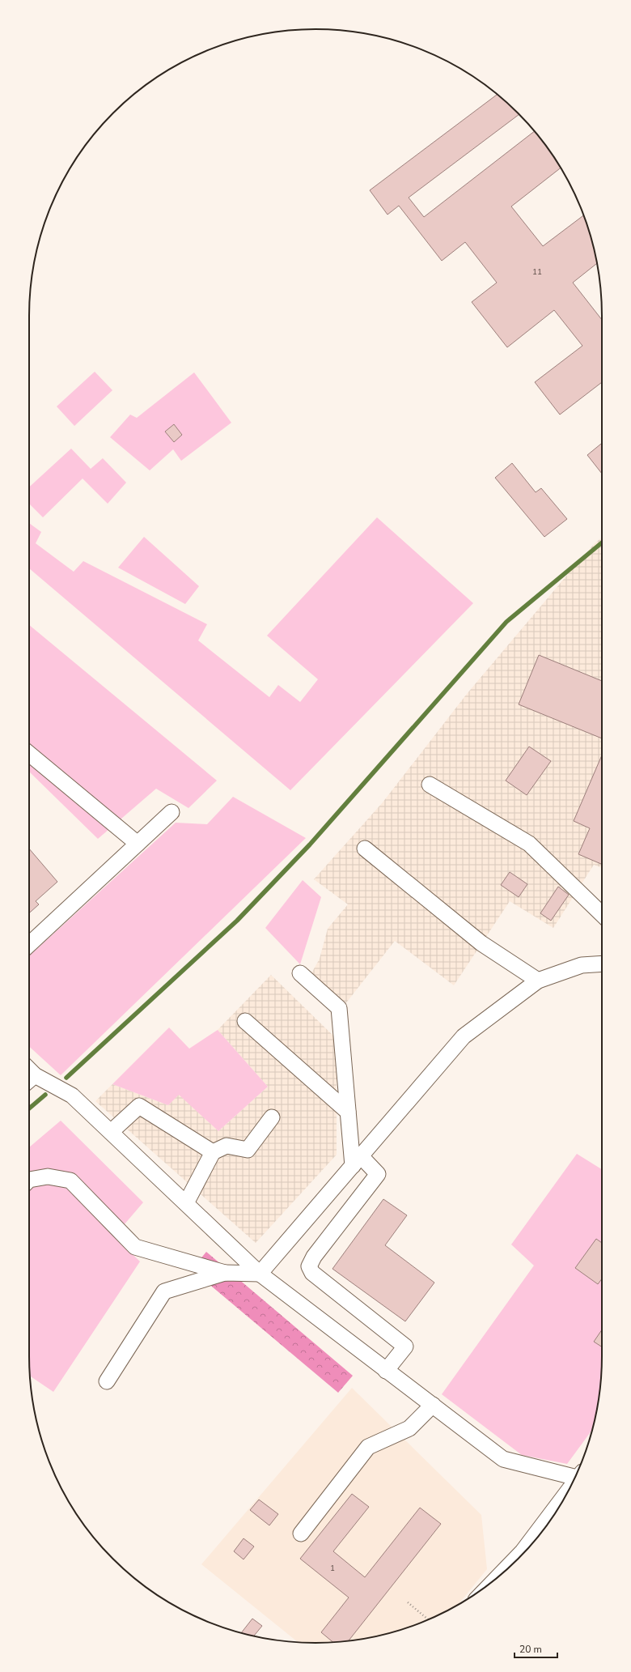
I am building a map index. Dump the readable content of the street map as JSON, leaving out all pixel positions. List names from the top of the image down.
{
  "house_numbers": ["11", "1"],
  "scale_bar": "20 m"
}
